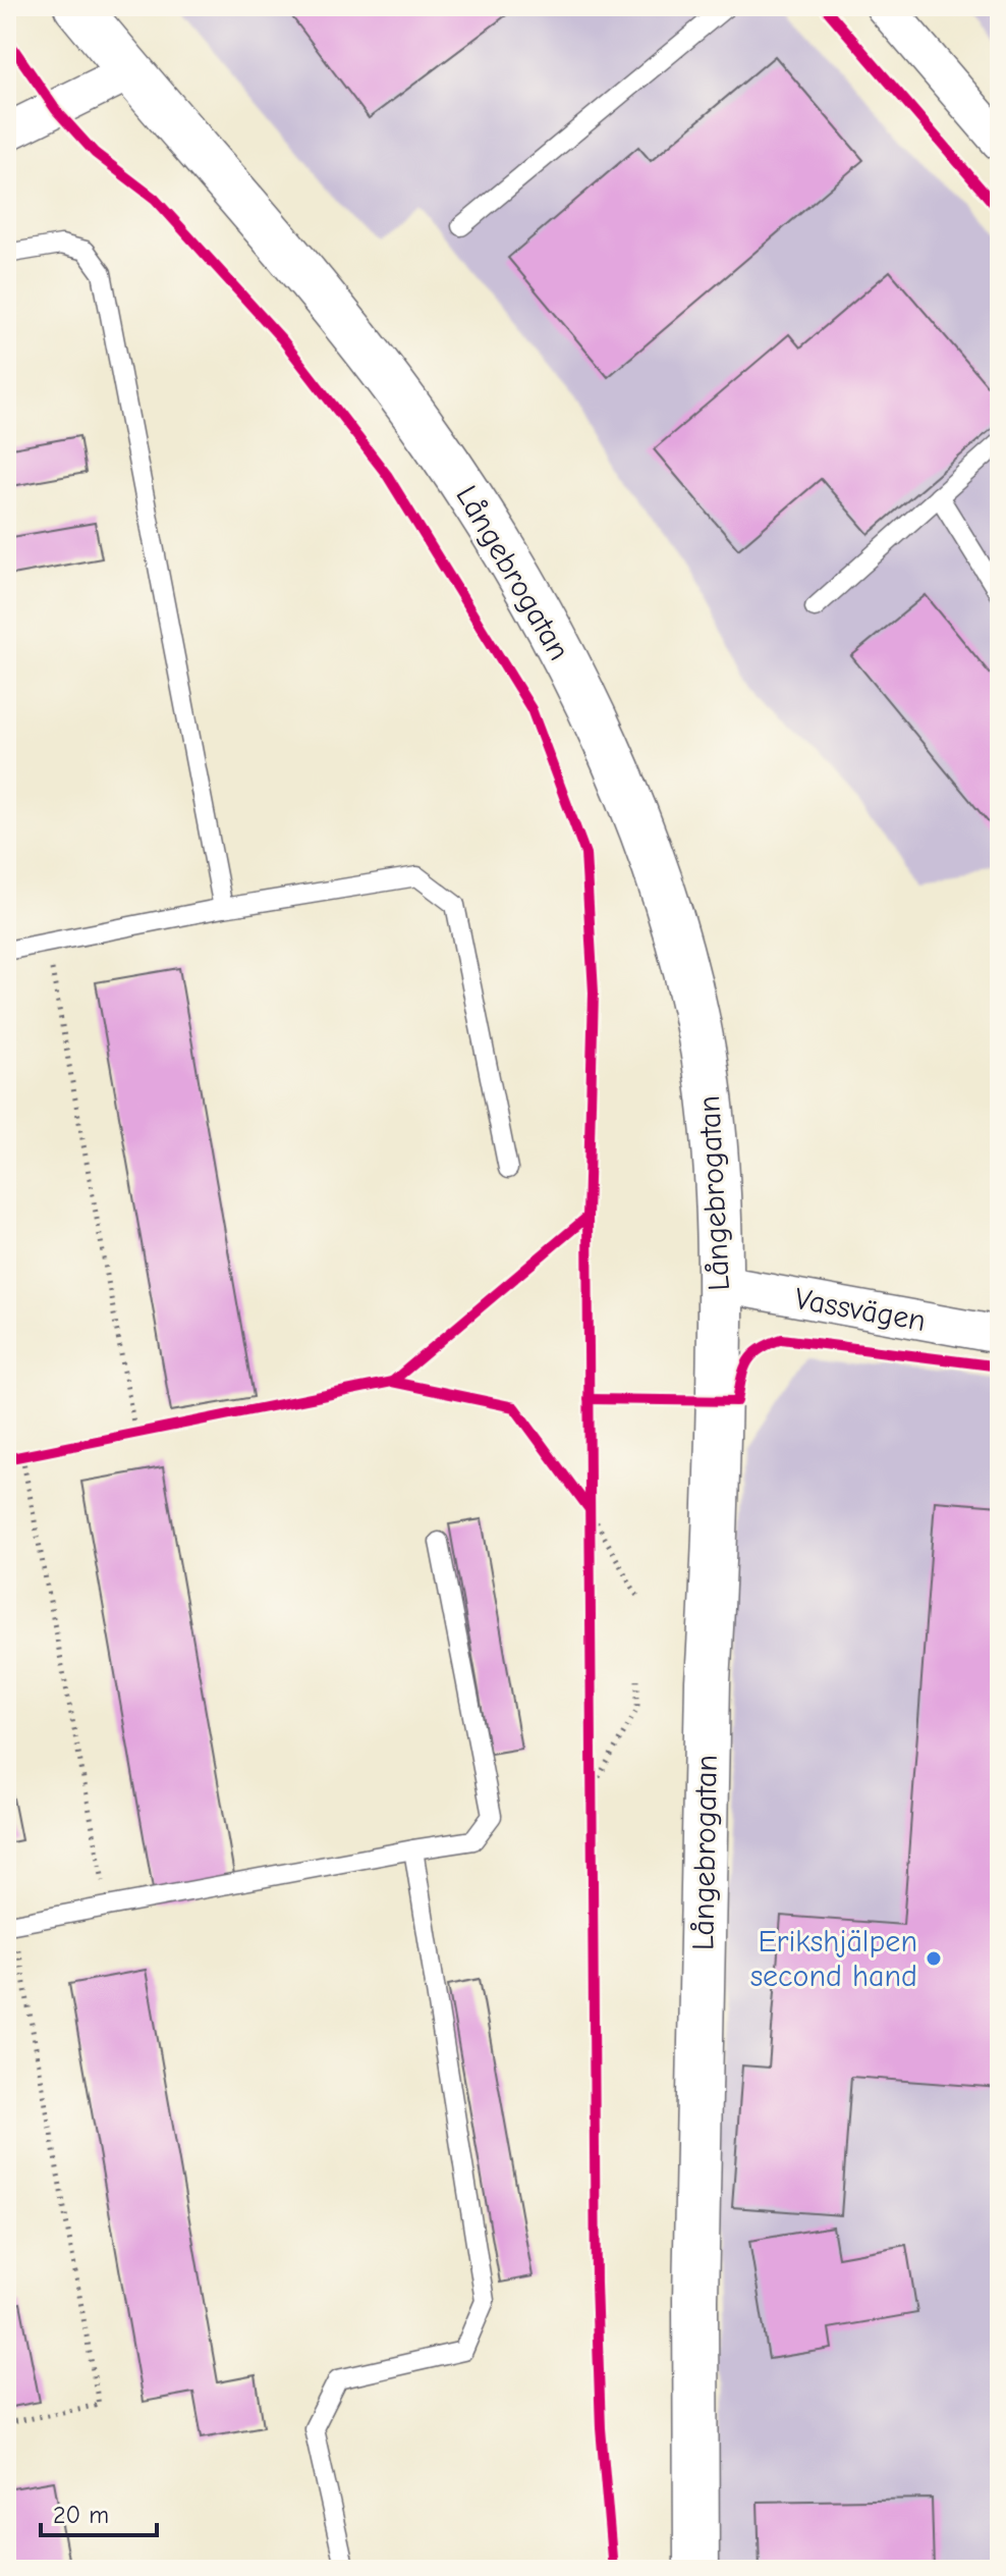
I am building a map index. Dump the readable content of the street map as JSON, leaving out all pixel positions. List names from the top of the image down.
{
  "streets": {
    "main road": ["Långebrogatan"],
    "street": ["Vassvägen"]
  },
  "crossings": [
    ["Långebrogatan", "Vassvägen"]
  ],
  "places": ["Erikshjälpen second hand"],
  "scale_bar": "20 m"
}
